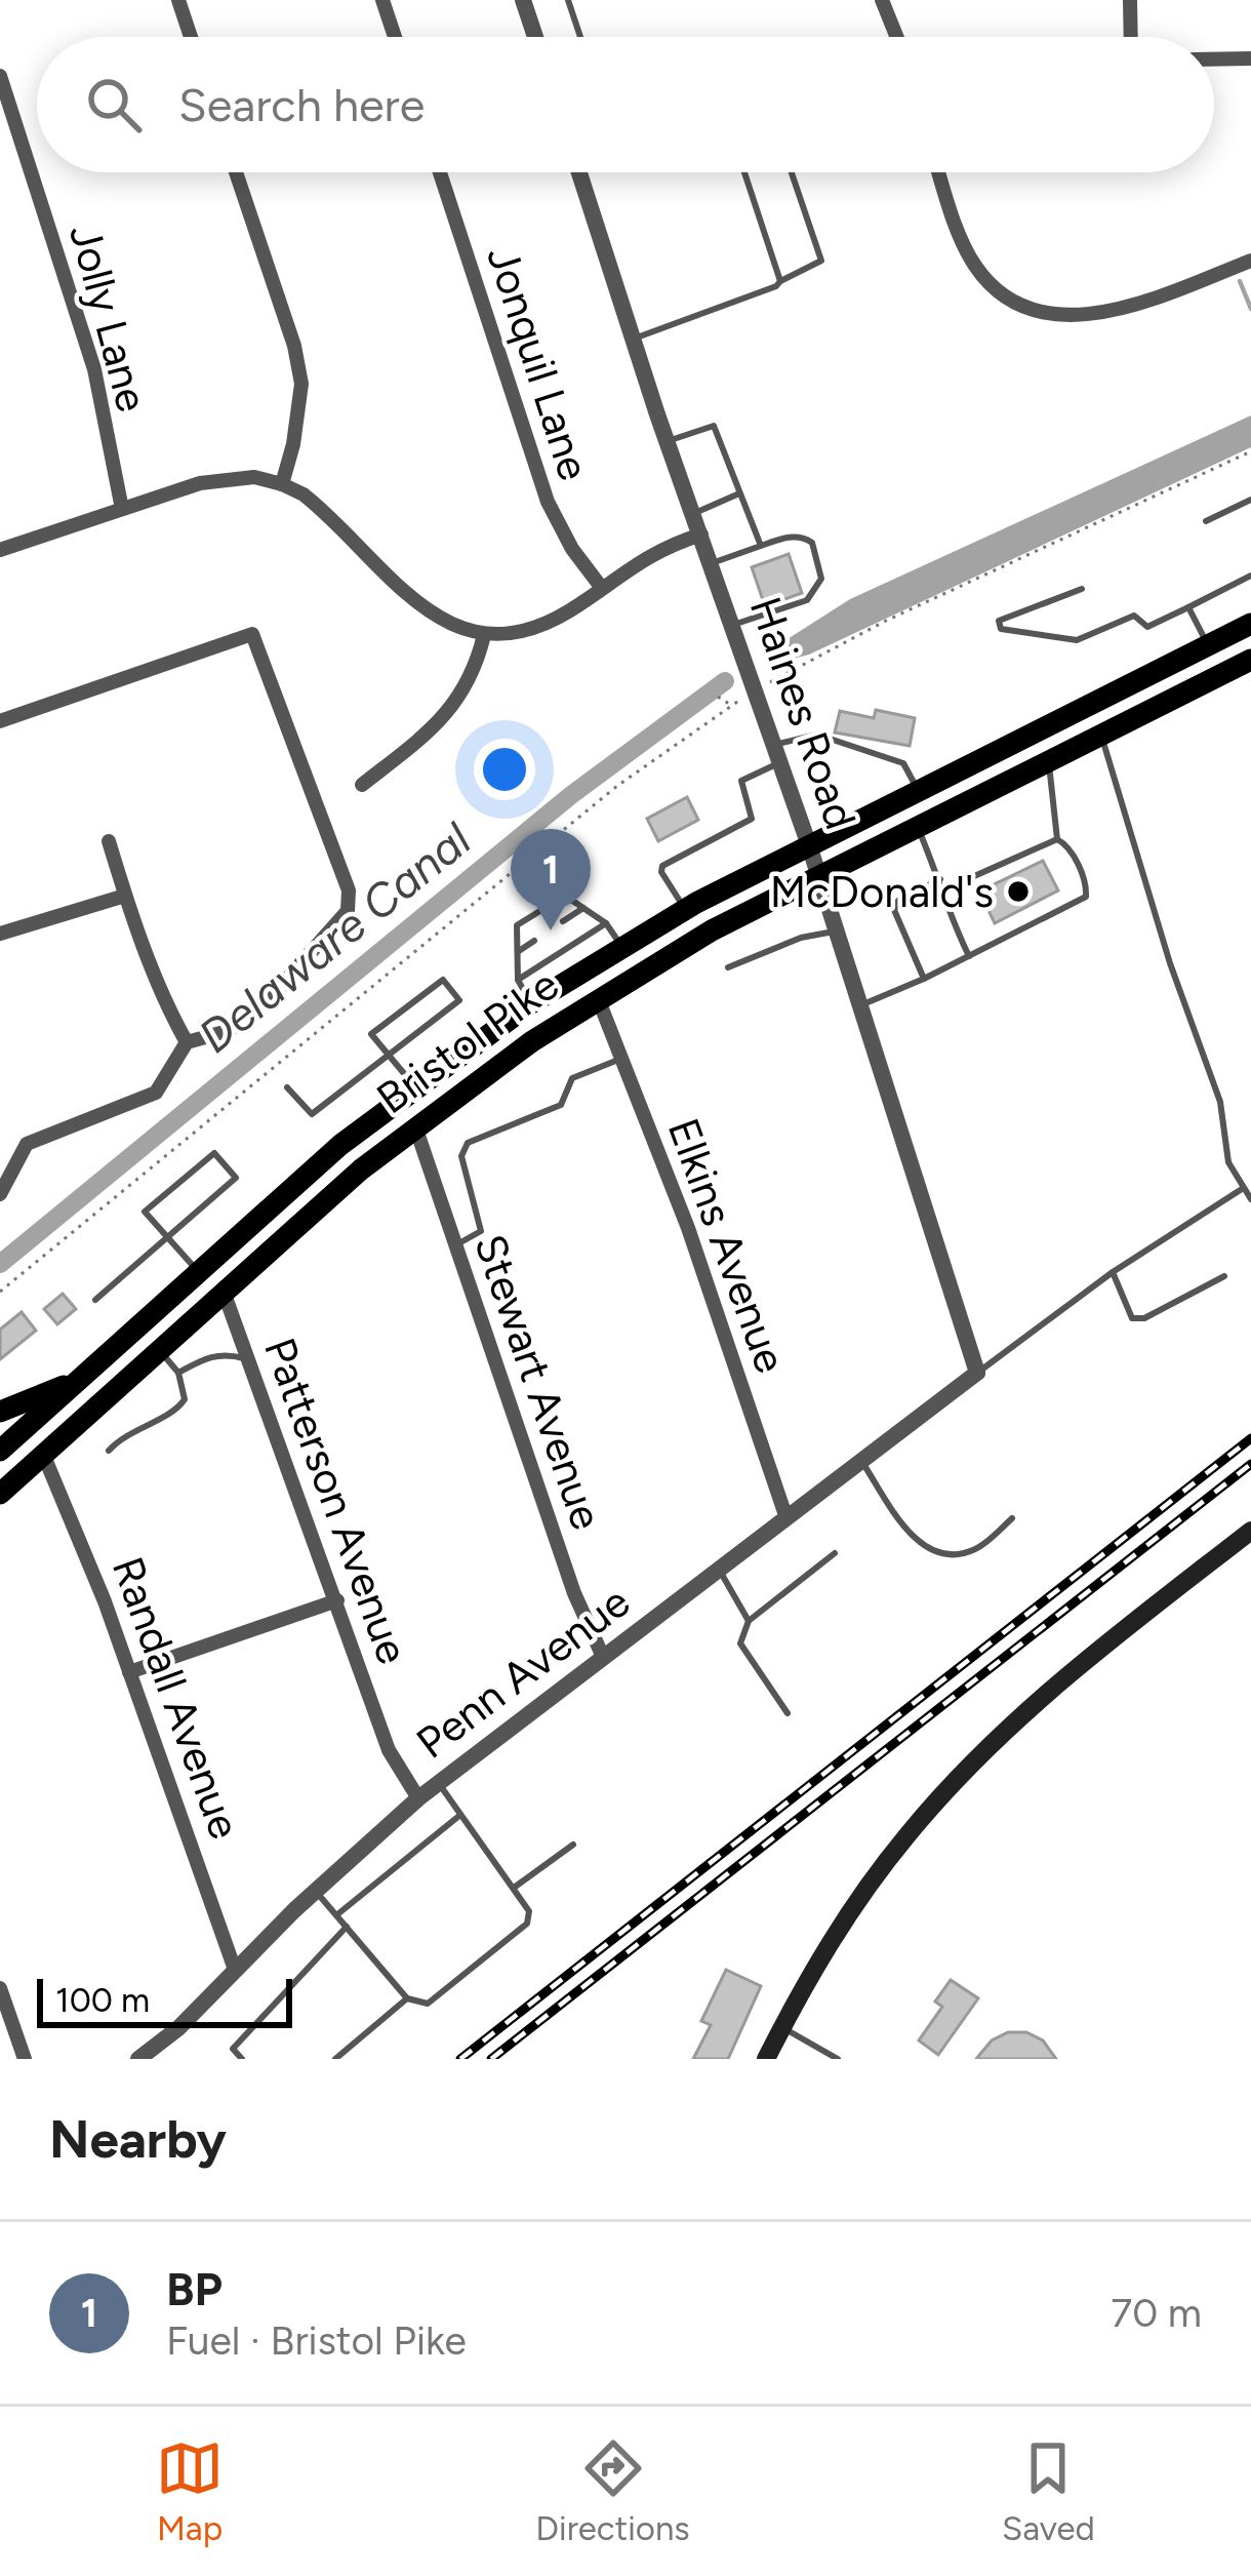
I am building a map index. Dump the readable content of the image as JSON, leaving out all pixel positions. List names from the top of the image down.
{
  "streets": {
    "highway": ["Bristol Pike"],
    "street": [
      "Jolly Lane",
      "Jonquil Lane",
      "Haines Road",
      "Elkins Avenue",
      "Stewart Avenue",
      "Patterson Avenue",
      "Penn Avenue",
      "Randall Avenue"
    ]
  },
  "crossings": [
    ["Haines Road", "Bristol Pike"],
    ["Haines Road", "Penn Avenue"],
    ["Bristol Pike", "Elkins Avenue"],
    ["Bristol Pike", "Stewart Avenue"],
    ["Bristol Pike", "Patterson Avenue"],
    ["Bristol Pike", "Randall Avenue"],
    ["Elkins Avenue", "Penn Avenue"],
    ["Stewart Avenue", "Penn Avenue"],
    ["Patterson Avenue", "Penn Avenue"],
    ["Penn Avenue", "Randall Avenue"]
  ],
  "water": ["Delaware Canal"],
  "places": ["McDonald's"],
  "scale_bar": "100 m",
  "page": {
    "search": "Search here",
    "pins": "1",
    "scale": "100 m",
    "heading": "Nearby",
    "list": [
      {
        "mark": "1",
        "name": "BP",
        "note": "Fuel · Bristol Pike",
        "value": "70 m"
      }
    ],
    "nav": ["Map", "Directions", "Saved"]
  }
}
